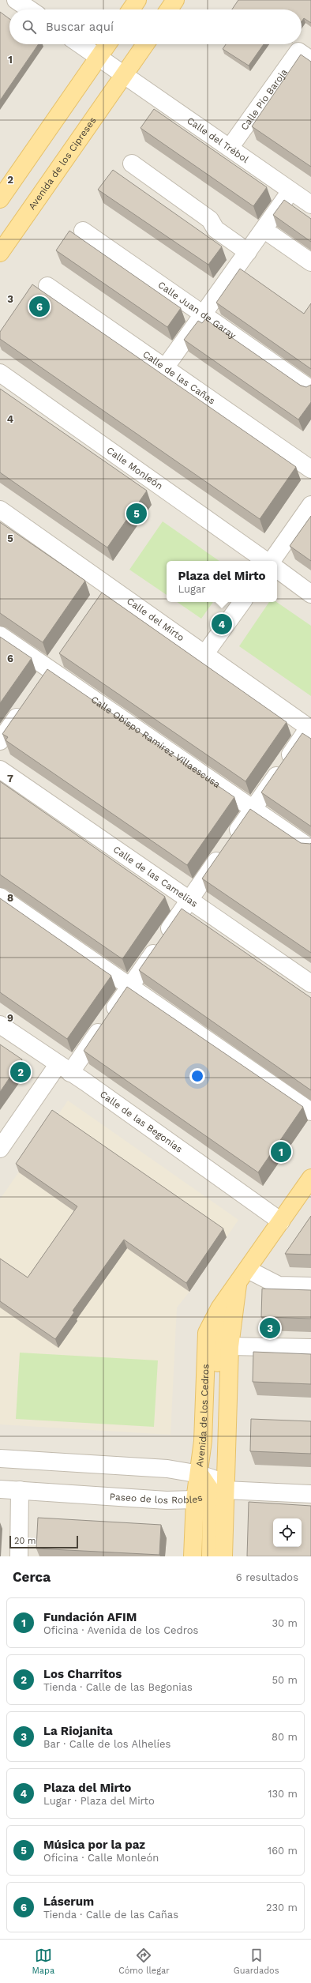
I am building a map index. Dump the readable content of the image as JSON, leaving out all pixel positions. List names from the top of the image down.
{
  "streets": {
    "main road": ["Avenida de los Cipreses", "Avenida de los Cedros"],
    "street": [
      "Calle Pío Baroja",
      "Calle del Trébol",
      "Calle Juan de Garay",
      "Calle de las Cañas",
      "Calle Monleón",
      "Calle del Mirto",
      "Calle Obispo Ramírez Villaescusa",
      "Calle de las Camelias",
      "Calle de las Begonias",
      "Paseo de los Robles"
    ]
  },
  "crossings": [
    ["Calle Pío Baroja", "Calle del Trébol"],
    ["Calle del Trébol", "Avenida de los Cipreses"],
    ["Calle de las Begonias", "Avenida de los Cedros"],
    ["Avenida de los Cedros", "Paseo de los Robles"]
  ],
  "scale_bar": "20 m",
  "page": {
    "search": "Buscar aquí",
    "pins": [
      "6",
      "5",
      "4",
      "2",
      "1",
      "3"
    ],
    "popup": ["Plaza del Mirto", "Lugar"],
    "scale": "20 m",
    "heading": ["Cerca", "6 resultados"],
    "list": [
      {
        "mark": "1",
        "name": "Fundación AFIM",
        "note": "Oficina · Avenida de los Cedros",
        "value": "30 m"
      },
      {
        "mark": "2",
        "name": "Los Charritos",
        "note": "Tienda · Calle de las Begonias",
        "value": "50 m"
      },
      {
        "mark": "3",
        "name": "La Riojanita",
        "note": "Bar · Calle de los Alhelíes",
        "value": "80 m"
      },
      {
        "mark": "4",
        "name": "Plaza del Mirto",
        "note": "Lugar · Plaza del Mirto",
        "value": "130 m"
      },
      {
        "mark": "5",
        "name": "Música por la paz",
        "note": "Oficina · Calle Monleón",
        "value": "160 m"
      },
      {
        "mark": "6",
        "name": "Láserum",
        "note": "Tienda · Calle de las Cañas",
        "value": "230 m"
      }
    ],
    "nav": ["Mapa", "Cómo llegar", "Guardados"]
  },
  "grid": {
    "rows": [
      "1",
      "2",
      "3",
      "4",
      "5",
      "6",
      "7",
      "8",
      "9"
    ]
  }
}
